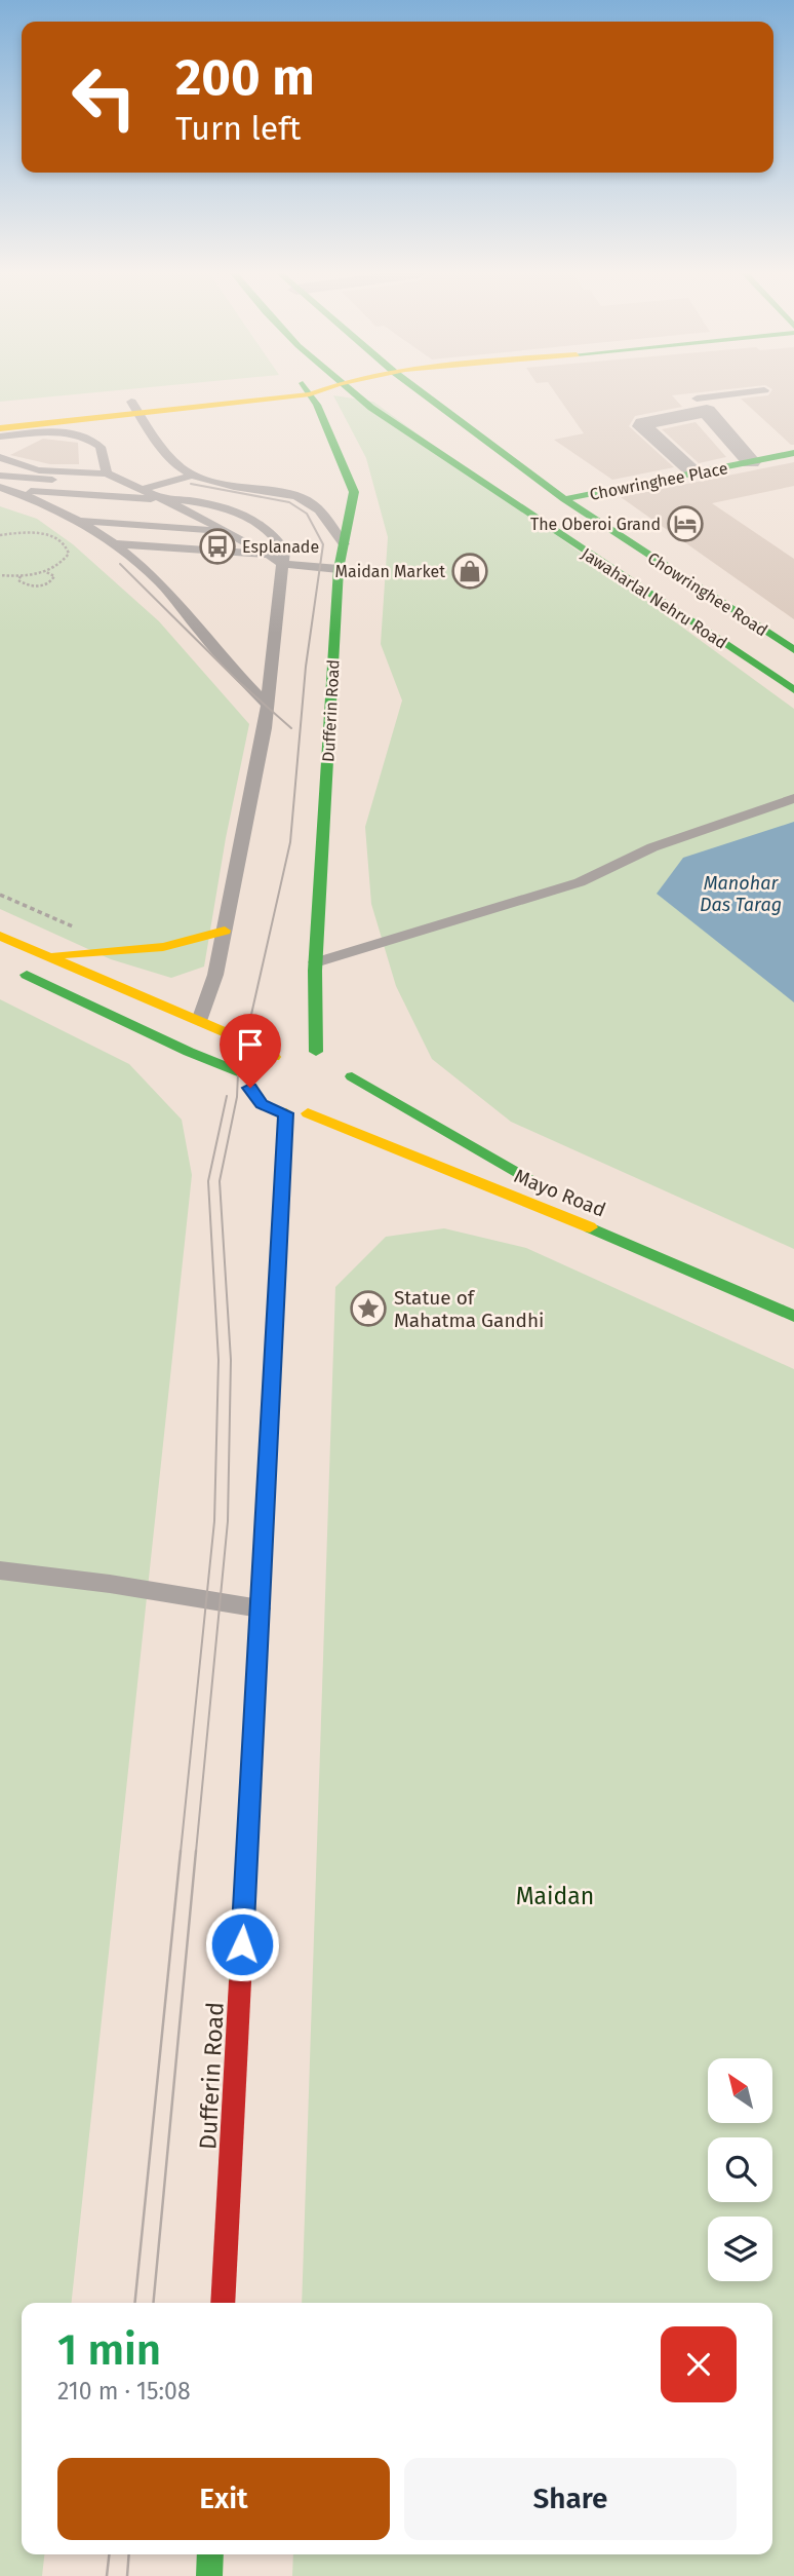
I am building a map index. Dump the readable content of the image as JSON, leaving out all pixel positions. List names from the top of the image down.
{
  "streets": {
    "main road": [
      "Chowringhee Place",
      "Chowringhee Road",
      "Jawaharlal Nehru Road",
      "Dufferin Road",
      "Mayo Road"
    ]
  },
  "crossings": [
    ["Chowringhee Place", "Chowringhee Road"],
    ["Dufferin Road", "Mayo Road"]
  ],
  "water": ["Manohar Das Tarag"],
  "parks": ["Maidan"],
  "places": {
    "hotel": ["The Oberoi Grand"],
    "bus stop": ["Esplanade"],
    "shop": ["Maidan Market"],
    "place": ["Statue of Mahatma Gandhi"]
  },
  "north": "top left",
  "page": {
    "turn": ["200 m", "Turn left"],
    "heading": ["1 min", "210 m · 15:08"],
    "buttons": ["Exit", "Share"]
  }
}
